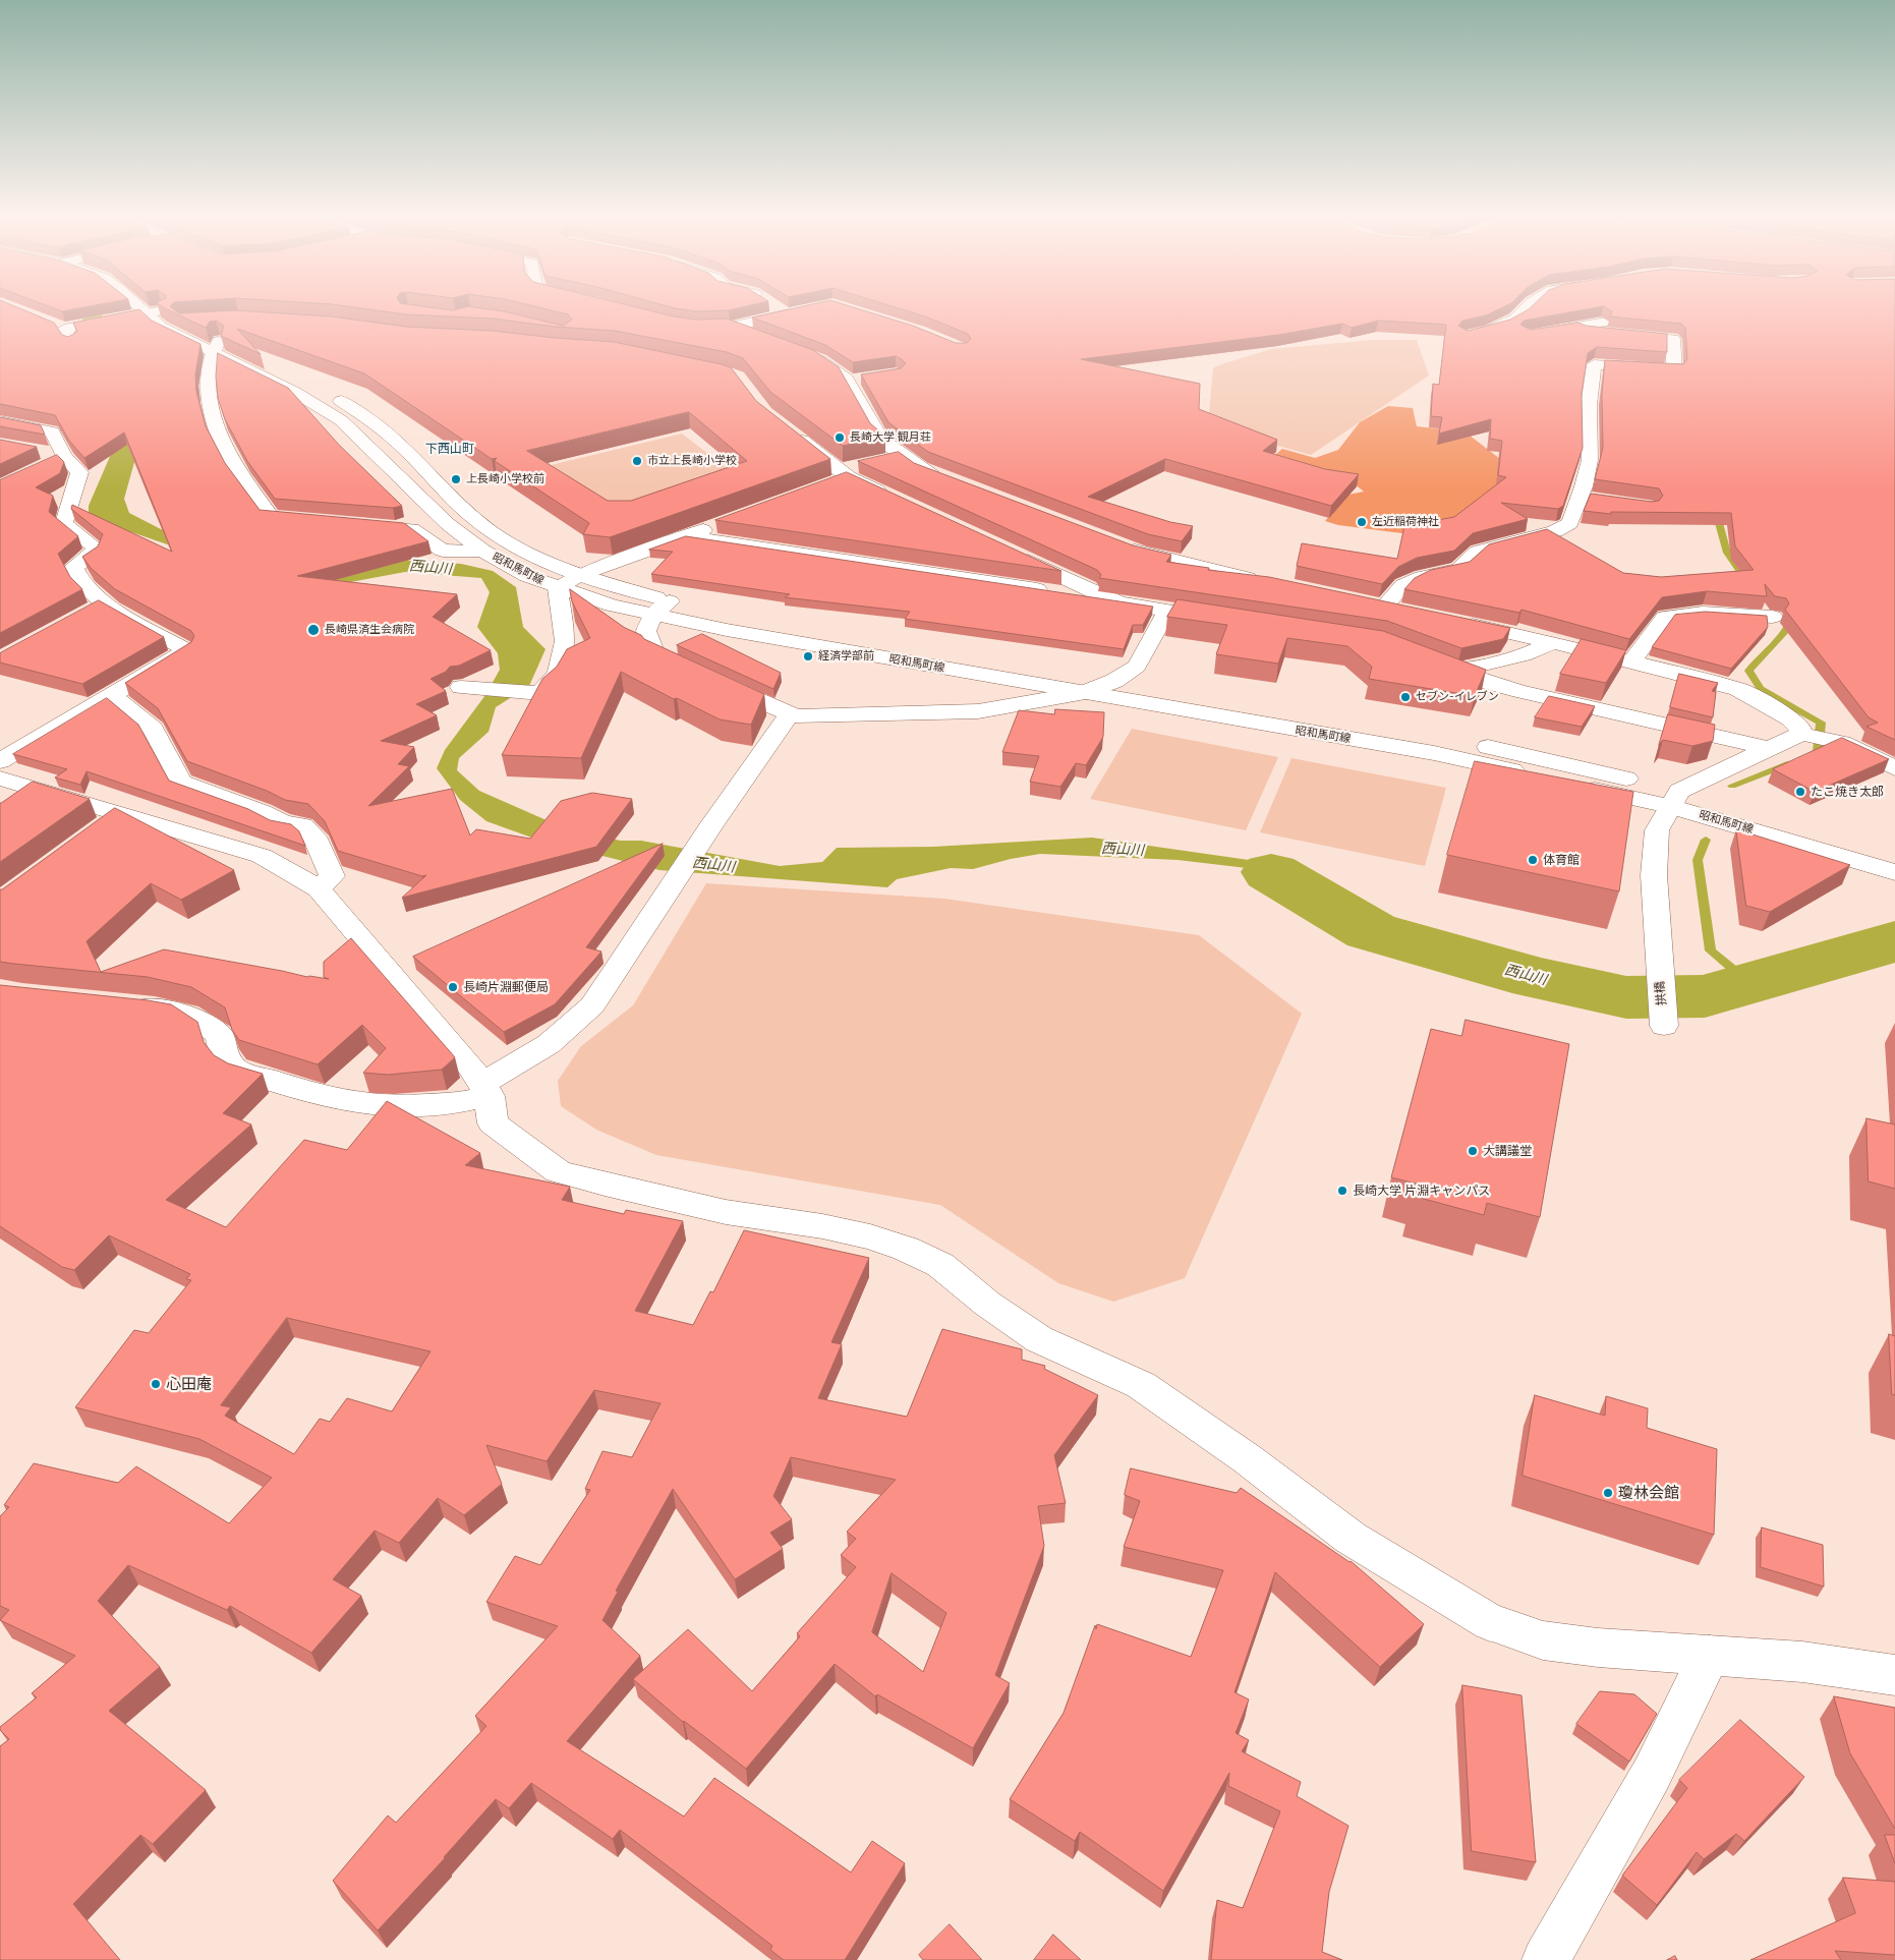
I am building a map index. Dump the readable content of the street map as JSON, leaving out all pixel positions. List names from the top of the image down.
{
  "streets": {
    "street": ["昭和馬町線", "拱橋"]
  },
  "crossings": [
    ["昭和馬町線", "拱橋"]
  ],
  "districts": ["下西山町"],
  "water": ["西山川"],
  "places": [
    "長崎大学 観月荘",
    "市立上長崎小学校",
    "上長崎小学校前",
    "左近稲荷神社",
    "長崎県済生会病院",
    "経済学部前",
    "セブン-イレブン",
    "たこ焼き太郎",
    "体育館",
    "長崎片淵郵便局",
    "大講議堂",
    "長崎大学 片淵キャンパス",
    "心田庵",
    "瓊林会館"
  ]
}
